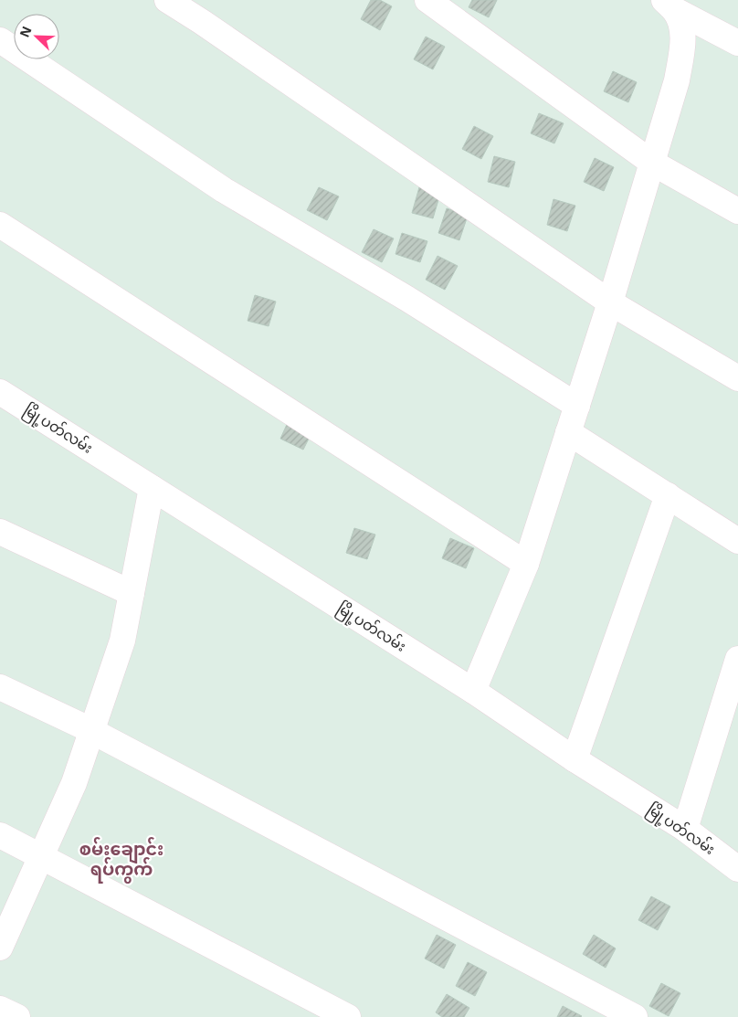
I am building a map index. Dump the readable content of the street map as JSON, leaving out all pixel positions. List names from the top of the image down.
{
  "streets": {
    "street": ["မြို့ပတ်လမ်း"]
  },
  "districts": ["စမ်းချောင်း ရပ်ကွက်"],
  "north": "top left"
}
